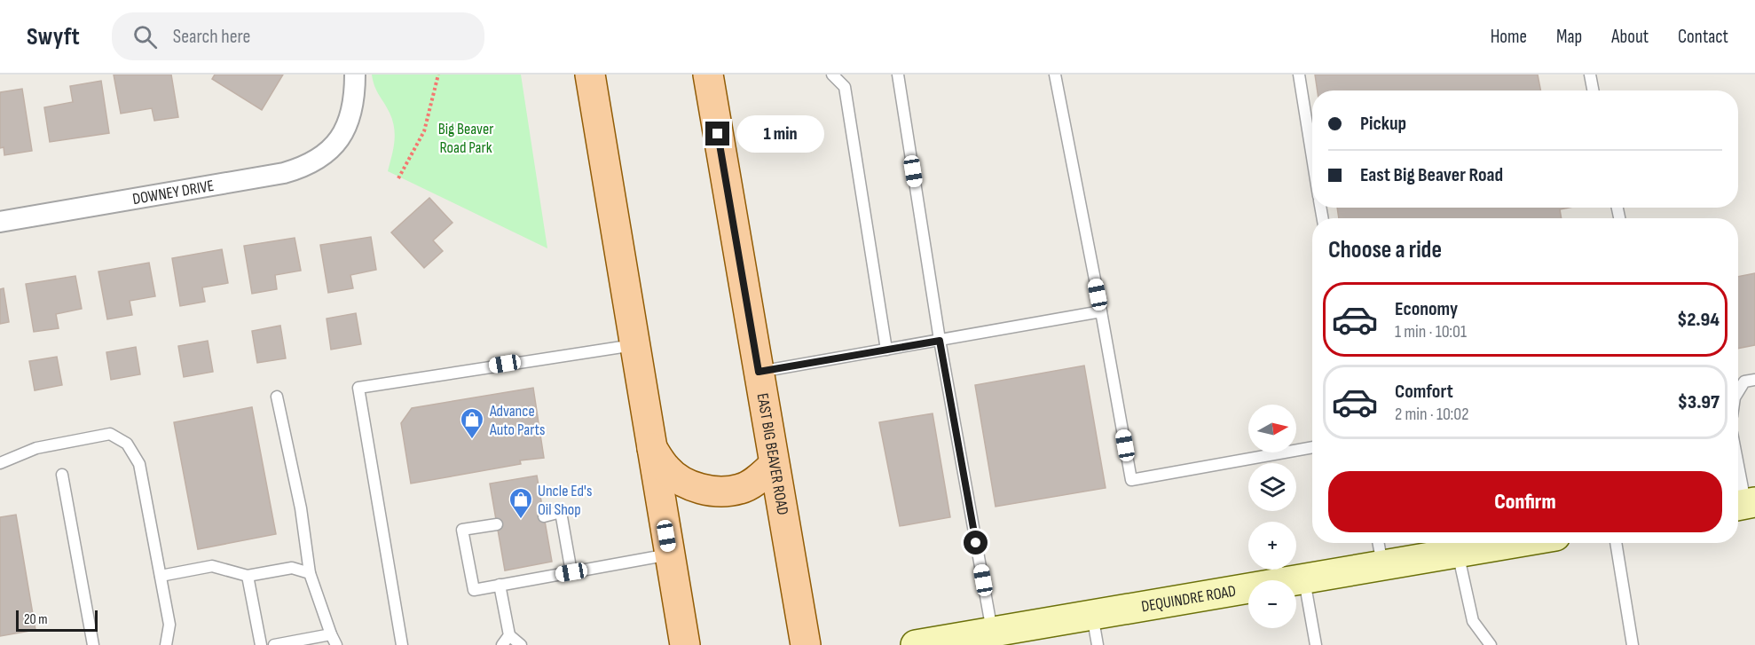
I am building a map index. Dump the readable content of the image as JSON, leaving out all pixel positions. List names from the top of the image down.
{
  "streets": {
    "main road": ["EAST BIG BEAVER ROAD", "DEQUINDRE ROAD"],
    "street": ["DOWNEY DRIVE"]
  },
  "parks": ["Big Beaver Road Park"],
  "places": {
    "shop": ["Advance Auto Parts", "Uncle Ed's Oil Shop"]
  },
  "scale_bar": "20 m",
  "north": "right",
  "page": {
    "header": "Swyft",
    "search": "Search here",
    "nav": [
      "Home",
      "Map",
      "About",
      "Contact"
    ],
    "banner": ["Pickup", "East Big Beaver Road"],
    "bubble": "1 min",
    "heading": "Choose a ride",
    "list": [
      {
        "name": "Economy",
        "note": "1 min · 10:01",
        "value": "$2.94"
      },
      {
        "name": "Comfort",
        "note": "2 min · 10:02",
        "value": "$3.97"
      }
    ],
    "map_buttons": ["+", "−"],
    "buttons": "Confirm",
    "scale": "20 m"
  }
}
